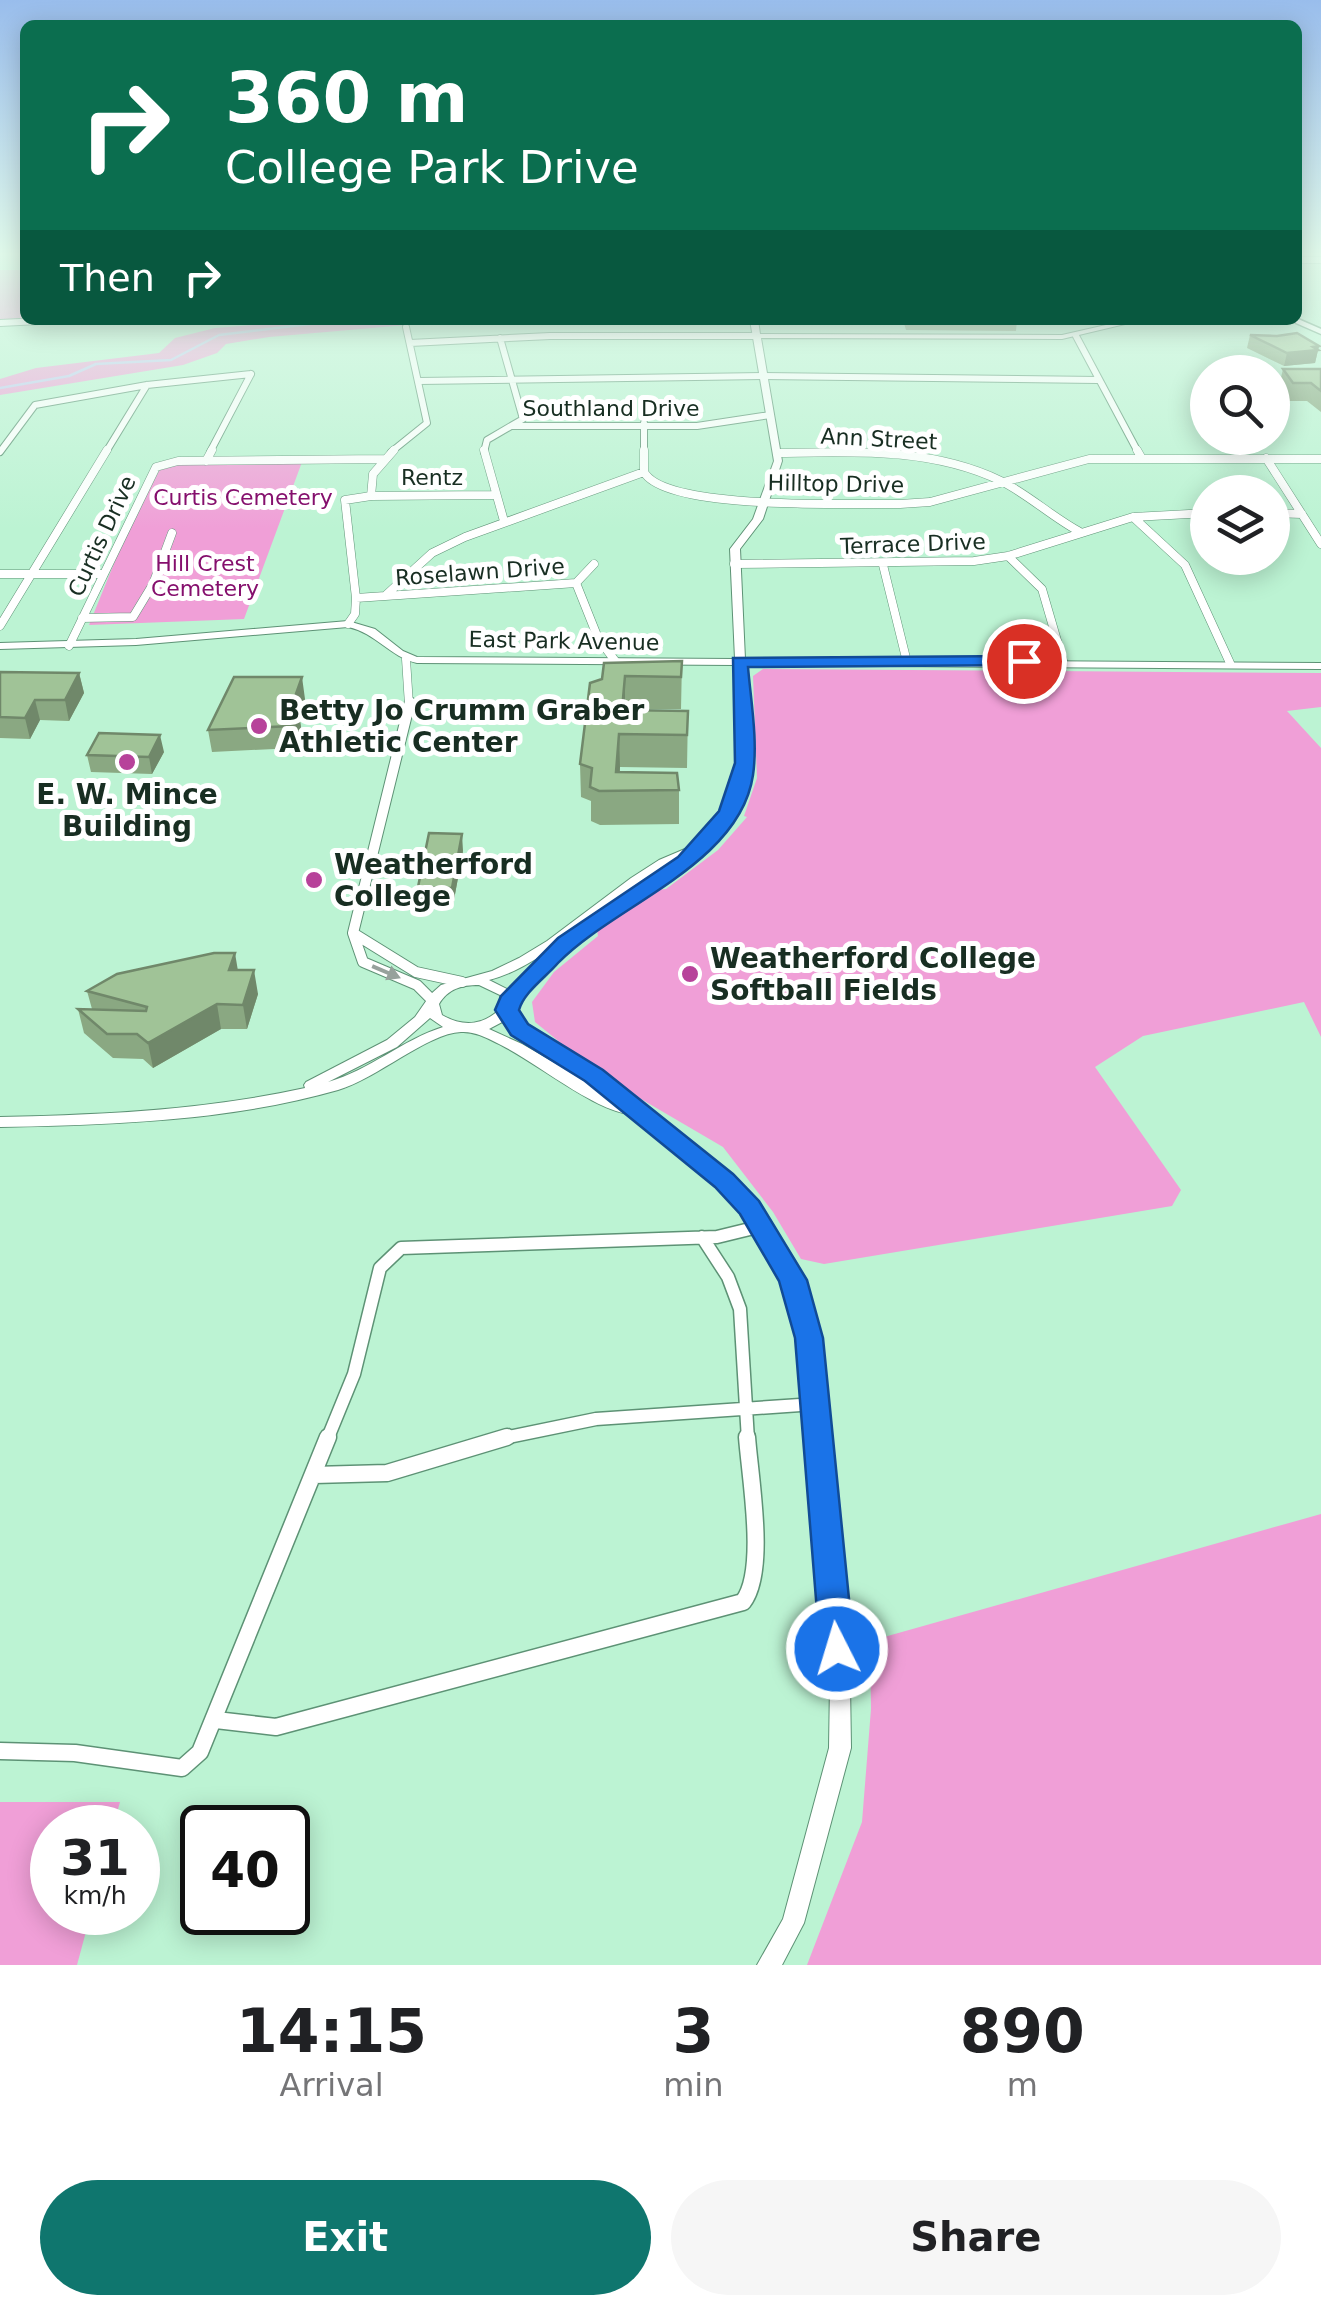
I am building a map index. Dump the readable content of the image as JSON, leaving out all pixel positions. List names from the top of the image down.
{
  "streets": {
    "street": [
      "Southland Drive",
      "Ann Street",
      "Rentz",
      "Hilltop Drive",
      "Curtis Drive",
      "Terrace Drive",
      "Roselawn Drive",
      "East Park Avenue"
    ]
  },
  "crossings": [
    ["Ann Street", "Hilltop Drive"],
    ["Ann Street", "Terrace Drive"],
    ["Roselawn Drive", "East Park Avenue"]
  ],
  "parks": ["Curtis Cemetery", "Hill Crest Cemetery"],
  "places": [
    "Betty Jo Crumm Graber Athletic Center",
    "E. W. Mince Building",
    "Weatherford College",
    "Weatherford College Softball Fields"
  ],
  "page": {
    "turn": ["360 m", "College Park Drive"],
    "then": "Then",
    "speed": "31 km/h",
    "limit": "40",
    "eta": [
      "14:15",
      "Arrival",
      "3",
      "min",
      "890",
      "m"
    ],
    "buttons": ["Exit", "Share"]
  }
}
